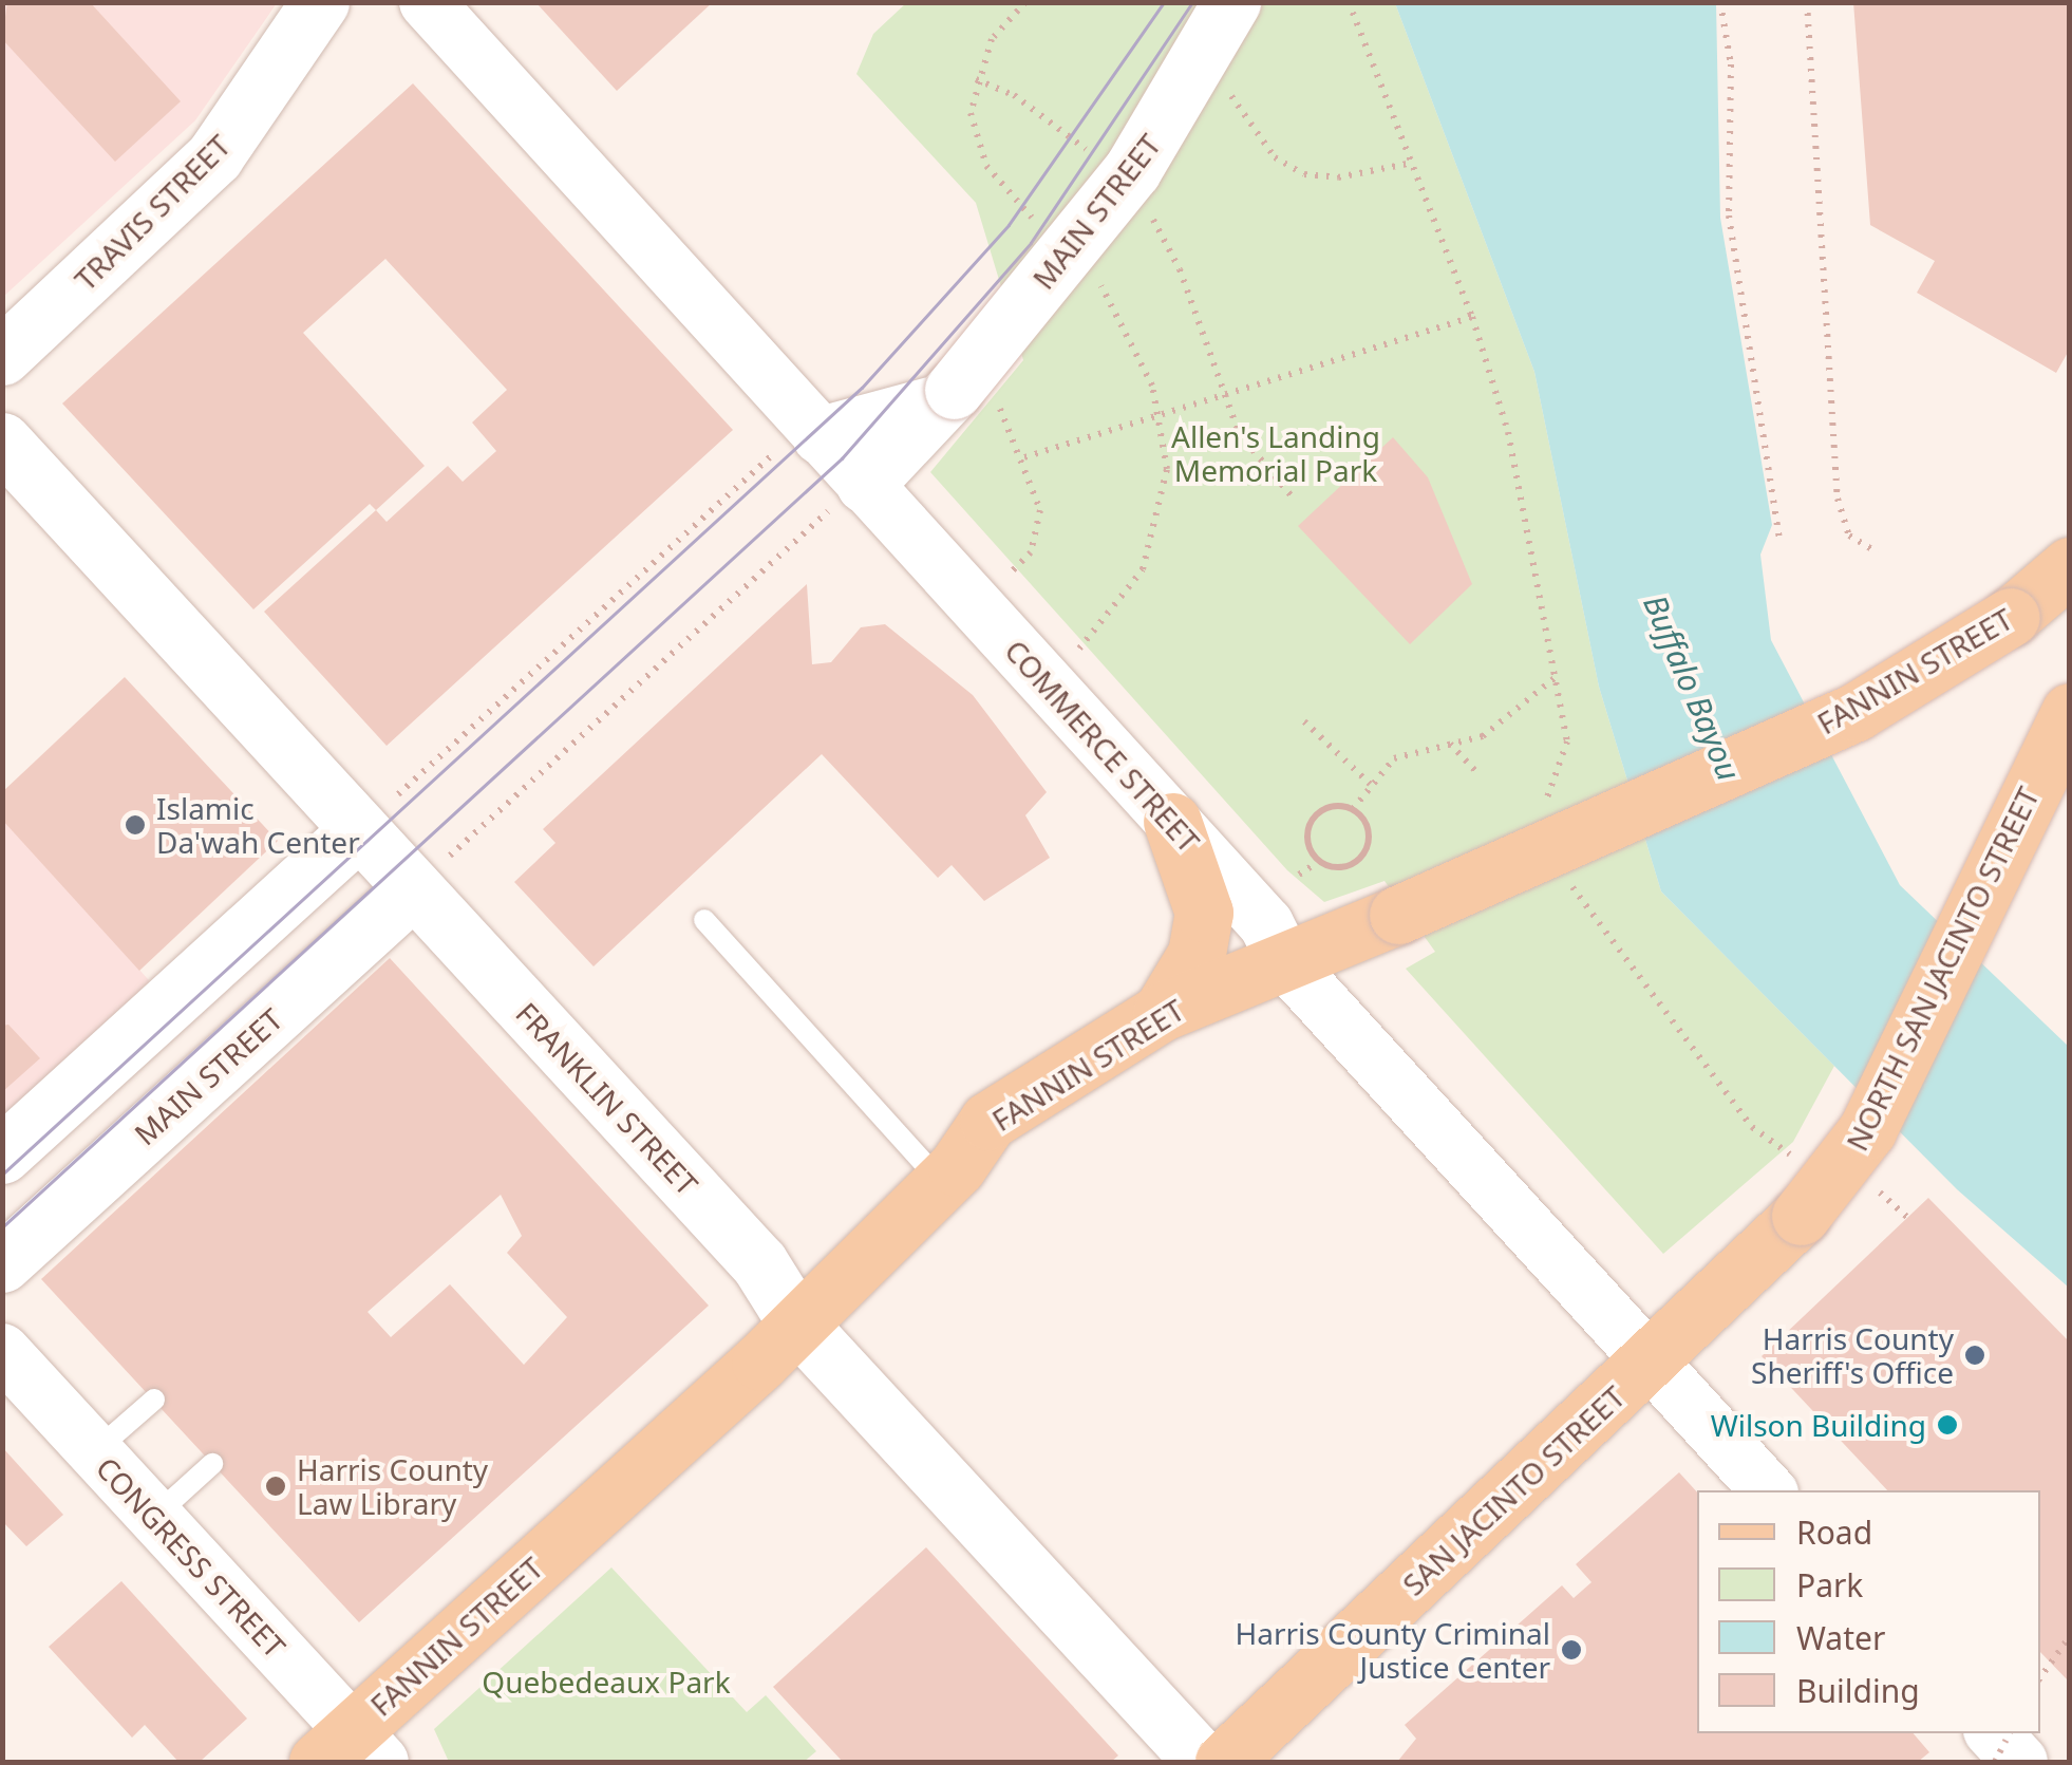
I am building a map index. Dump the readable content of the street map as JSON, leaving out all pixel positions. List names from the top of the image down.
{
  "streets": {
    "main road": [
      "MAIN STREET",
      "TRAVIS STREET",
      "FANNIN STREET",
      "NORTH SAN JACINTO STREET",
      "FRANKLIN STREET",
      "SAN JACINTO STREET"
    ],
    "street": ["COMMERCE STREET", "CONGRESS STREET"]
  },
  "crossings": [
    ["MAIN STREET", "COMMERCE STREET"],
    ["MAIN STREET", "FRANKLIN STREET"],
    ["FANNIN STREET", "COMMERCE STREET"],
    ["FANNIN STREET", "FRANKLIN STREET"],
    ["FANNIN STREET", "CONGRESS STREET"],
    ["COMMERCE STREET", "SAN JACINTO STREET"],
    ["NORTH SAN JACINTO STREET", "SAN JACINTO STREET"]
  ],
  "water": ["Buffalo Bayou"],
  "parks": ["Allen's Landing Memorial Park", "Quebedeaux Park"],
  "places": [
    "Islamic Da'wah Center",
    "Harris County Sheriff's Office",
    "Wilson Building",
    "Harris County Law Library",
    "Harris County Criminal Justice Center"
  ],
  "legend": [
    "Road",
    "Park",
    "Water",
    "Building"
  ]
}
